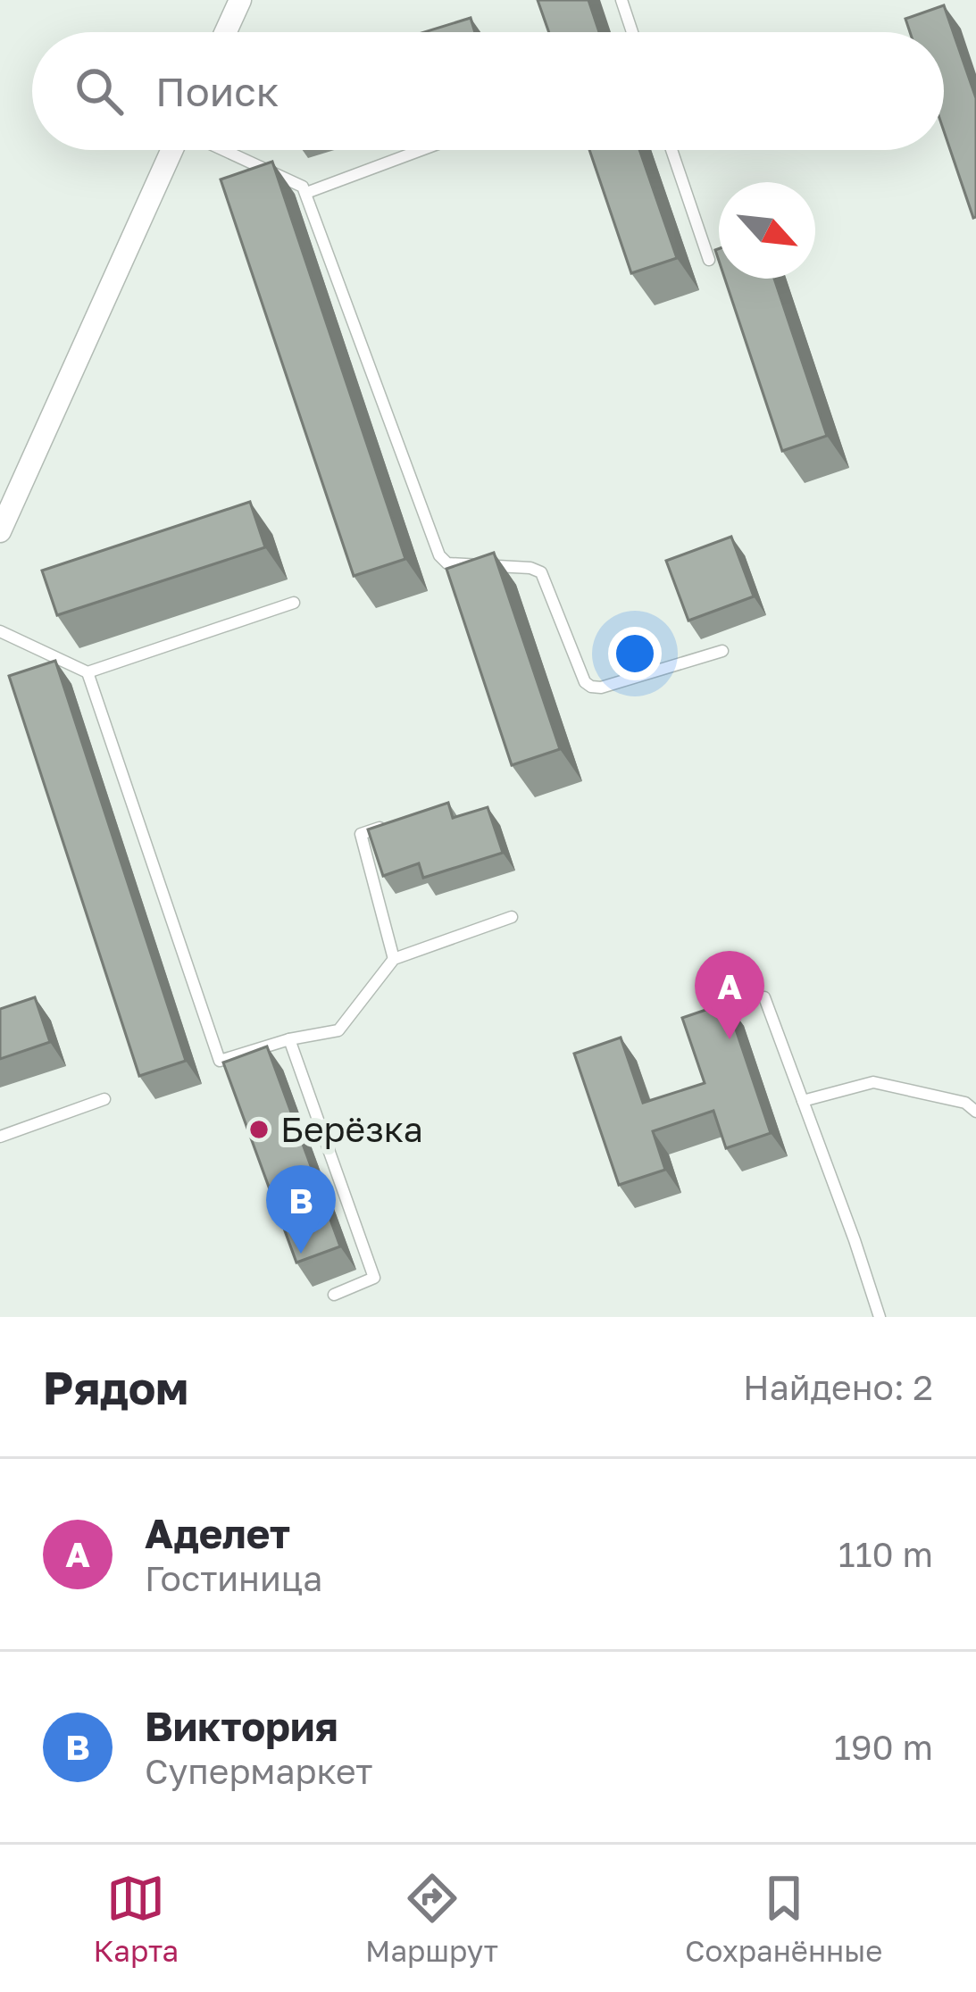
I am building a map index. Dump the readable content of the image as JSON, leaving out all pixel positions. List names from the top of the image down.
{
  "places": ["Берёзка"],
  "north": "bottom right",
  "page": {
    "search": "Поиск",
    "pins": ["A", "B"],
    "heading": ["Рядом", "Найдено: 2"],
    "list": [
      {
        "mark": "A",
        "name": "Аделет",
        "note": "Гостиница",
        "value": "110 m"
      },
      {
        "mark": "B",
        "name": "Виктория",
        "note": "Супермаркет",
        "value": "190 m"
      }
    ],
    "nav": ["Карта", "Маршрут", "Сохранённые"]
  }
}
